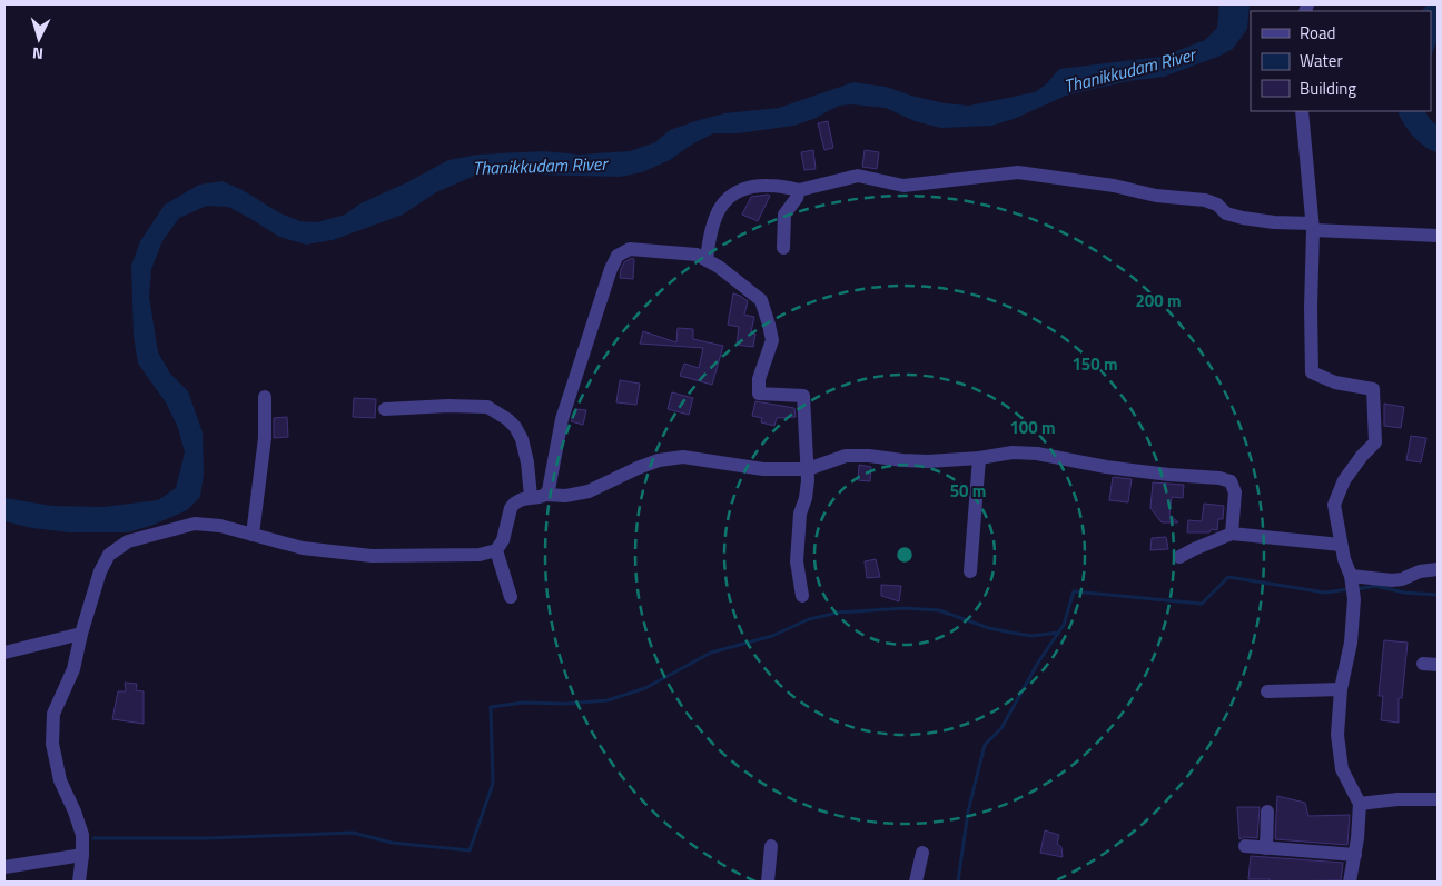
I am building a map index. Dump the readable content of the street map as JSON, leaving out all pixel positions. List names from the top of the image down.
{
  "water": ["Thanikkudam River"],
  "legend": ["Road", "Water", "Building"],
  "north": "bottom",
  "rings": [
    "200 m",
    "150 m",
    "100 m",
    "50 m"
  ]
}
